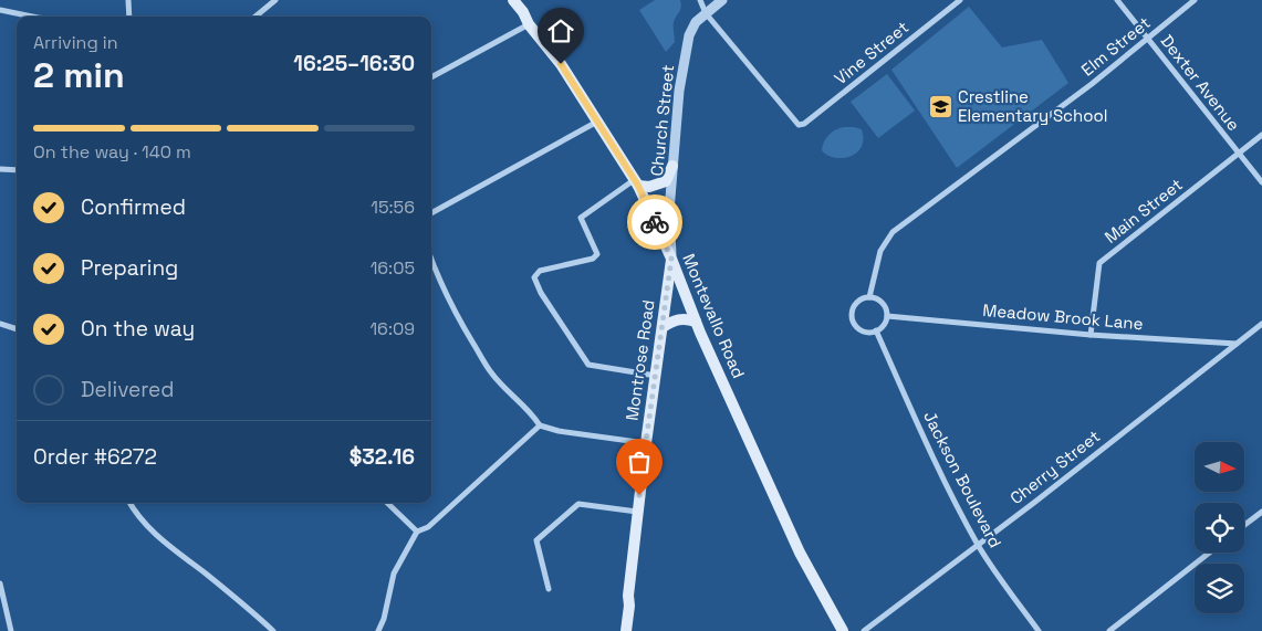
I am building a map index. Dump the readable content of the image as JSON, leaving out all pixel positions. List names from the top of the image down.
{
  "streets": {
    "main road": ["Montevallo Road", "Montrose Road"],
    "street": [
      "Elm Street",
      "Vine Street",
      "Dexter Avenue",
      "Church Street",
      "Main Street",
      "Meadow Brook Lane",
      "Cherry Street",
      "Jackson Boulevard"
    ]
  },
  "crossings": [
    ["Elm Street", "Dexter Avenue"],
    ["Elm Street", "Meadow Brook Lane"],
    ["Elm Street", "Jackson Boulevard"],
    ["Vine Street", "Church Street"],
    ["Dexter Avenue", "Main Street"],
    ["Church Street", "Montevallo Road"],
    ["Church Street", "Montrose Road"],
    ["Main Street", "Meadow Brook Lane"],
    ["Montevallo Road", "Montrose Road"],
    ["Meadow Brook Lane", "Cherry Street"],
    ["Meadow Brook Lane", "Jackson Boulevard"],
    ["Cherry Street", "Jackson Boulevard"]
  ],
  "places": {
    "school or university": ["Crestline Elementary School"]
  },
  "north": "right",
  "page": {
    "heading": ["2 min", "Arriving in", "16:25–16:30"],
    "panel": ["Order #6272", "$32.16"],
    "bar": "On the way · 140 m",
    "list": [
      ["Confirmed", "15:56"],
      ["Preparing", "16:05"],
      ["On the way", "16:09"],
      "Delivered"
    ]
  }
}
